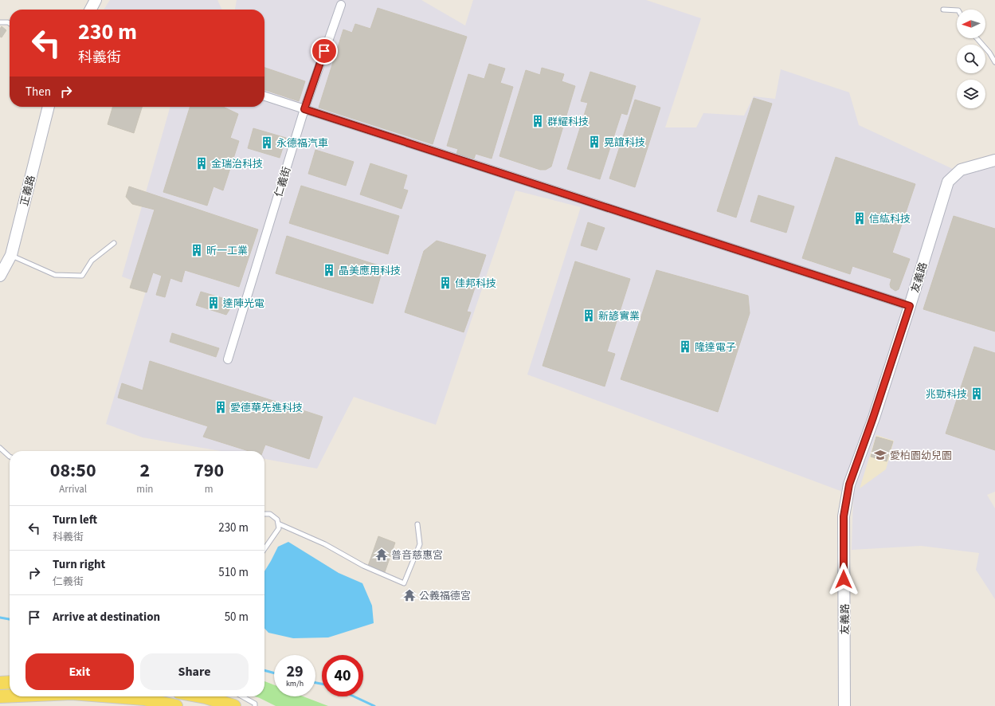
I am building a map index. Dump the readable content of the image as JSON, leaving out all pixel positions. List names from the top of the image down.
{
  "streets": {
    "street": ["仁義街", "正義路", "友義路"]
  },
  "places": {
    "building": [
      "群耀科技",
      "晃誼科技",
      "永德福汽車",
      "金瑞治科技",
      "信紘科技",
      "昕一工業",
      "晶美應用科技",
      "佳邦科技",
      "達陣光電",
      "新諺實業",
      "隆達電子",
      "兆勁科技",
      "愛德華先進科技"
    ],
    "school or university": ["愛柏園幼兒園"],
    "temple": ["普音慈惠宮", "公義福德宮"]
  },
  "north": "left",
  "page": {
    "turn": ["230 m", "科義街"],
    "then": "Then",
    "eta": [
      "08:50",
      "Arrival",
      "2",
      "min",
      "790",
      "m"
    ],
    "list": [
      {
        "name": "Turn left",
        "note": "科義街",
        "value": "230 m"
      },
      {
        "name": "Turn right",
        "note": "仁義街",
        "value": "510 m"
      },
      {
        "name": "Arrive at destination",
        "value": "50 m"
      }
    ],
    "buttons": ["Exit", "Share"],
    "speed": "29 km/h",
    "limit": "40"
  }
}
